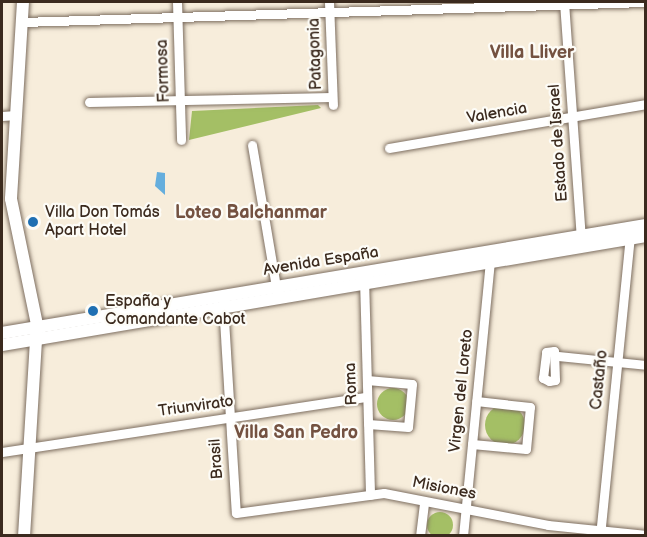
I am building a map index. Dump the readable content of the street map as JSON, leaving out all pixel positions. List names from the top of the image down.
{
  "streets": {
    "main road": ["Avenida España"],
    "street": [
      "Patagonia",
      "Formosa",
      "Valencia",
      "Estado de Israel",
      "Castaño",
      "Roma",
      "Virgen del Loreto",
      "Triunvirato",
      "Brasil",
      "Misiones"
    ]
  },
  "crossings": [
    ["Patagonia", "Formosa"],
    ["Valencia", "Estado de Israel"],
    ["Estado de Israel", "Avenida España"],
    ["Avenida España", "Castaño"],
    ["Avenida España", "Roma"],
    ["Avenida España", "Virgen del Loreto"],
    ["Avenida España", "Brasil"],
    ["Castaño", "Misiones"],
    ["Roma", "Triunvirato"],
    ["Roma", "Misiones"],
    ["Virgen del Loreto", "Misiones"],
    ["Triunvirato", "Brasil"],
    ["Brasil", "Misiones"]
  ],
  "districts": ["Villa Lliver", "Loteo Balchanmar", "Villa San Pedro"],
  "places": ["Villa Don Tomás Apart Hotel", "España y Comandante Cabot"]
}
